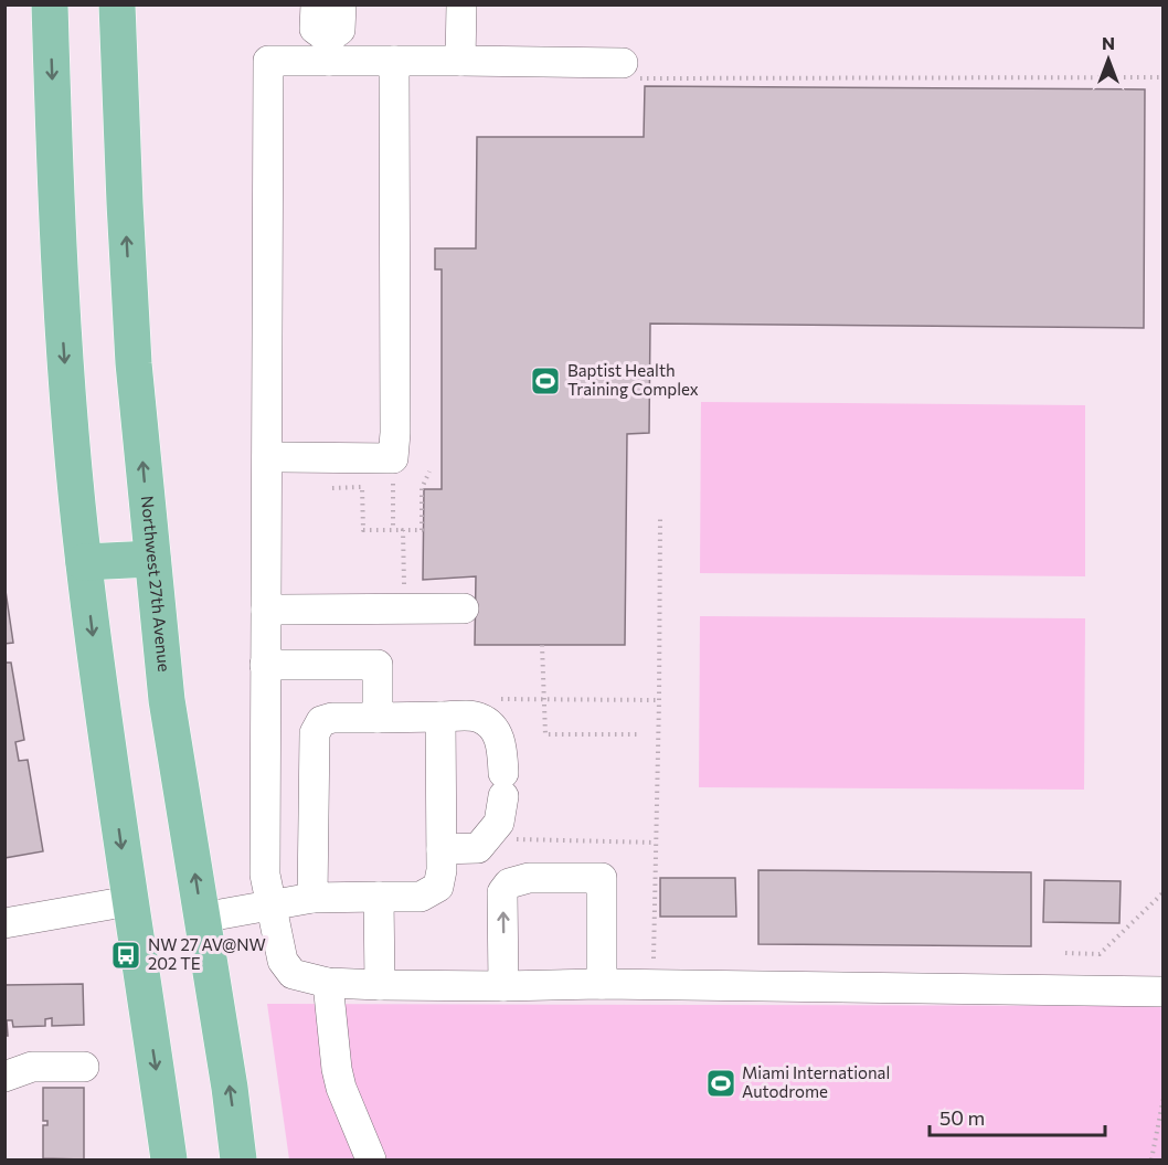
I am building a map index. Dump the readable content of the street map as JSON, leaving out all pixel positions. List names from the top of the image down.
{
  "streets": {
    "main road": ["Northwest 27th Avenue"]
  },
  "places": {
    "sports": ["Baptist Health Training Complex", "Miami International Autodrome"],
    "bus stop": ["NW 27 AV@NW 202 TE"]
  },
  "scale_bar": "50 m",
  "north": "top"
}
